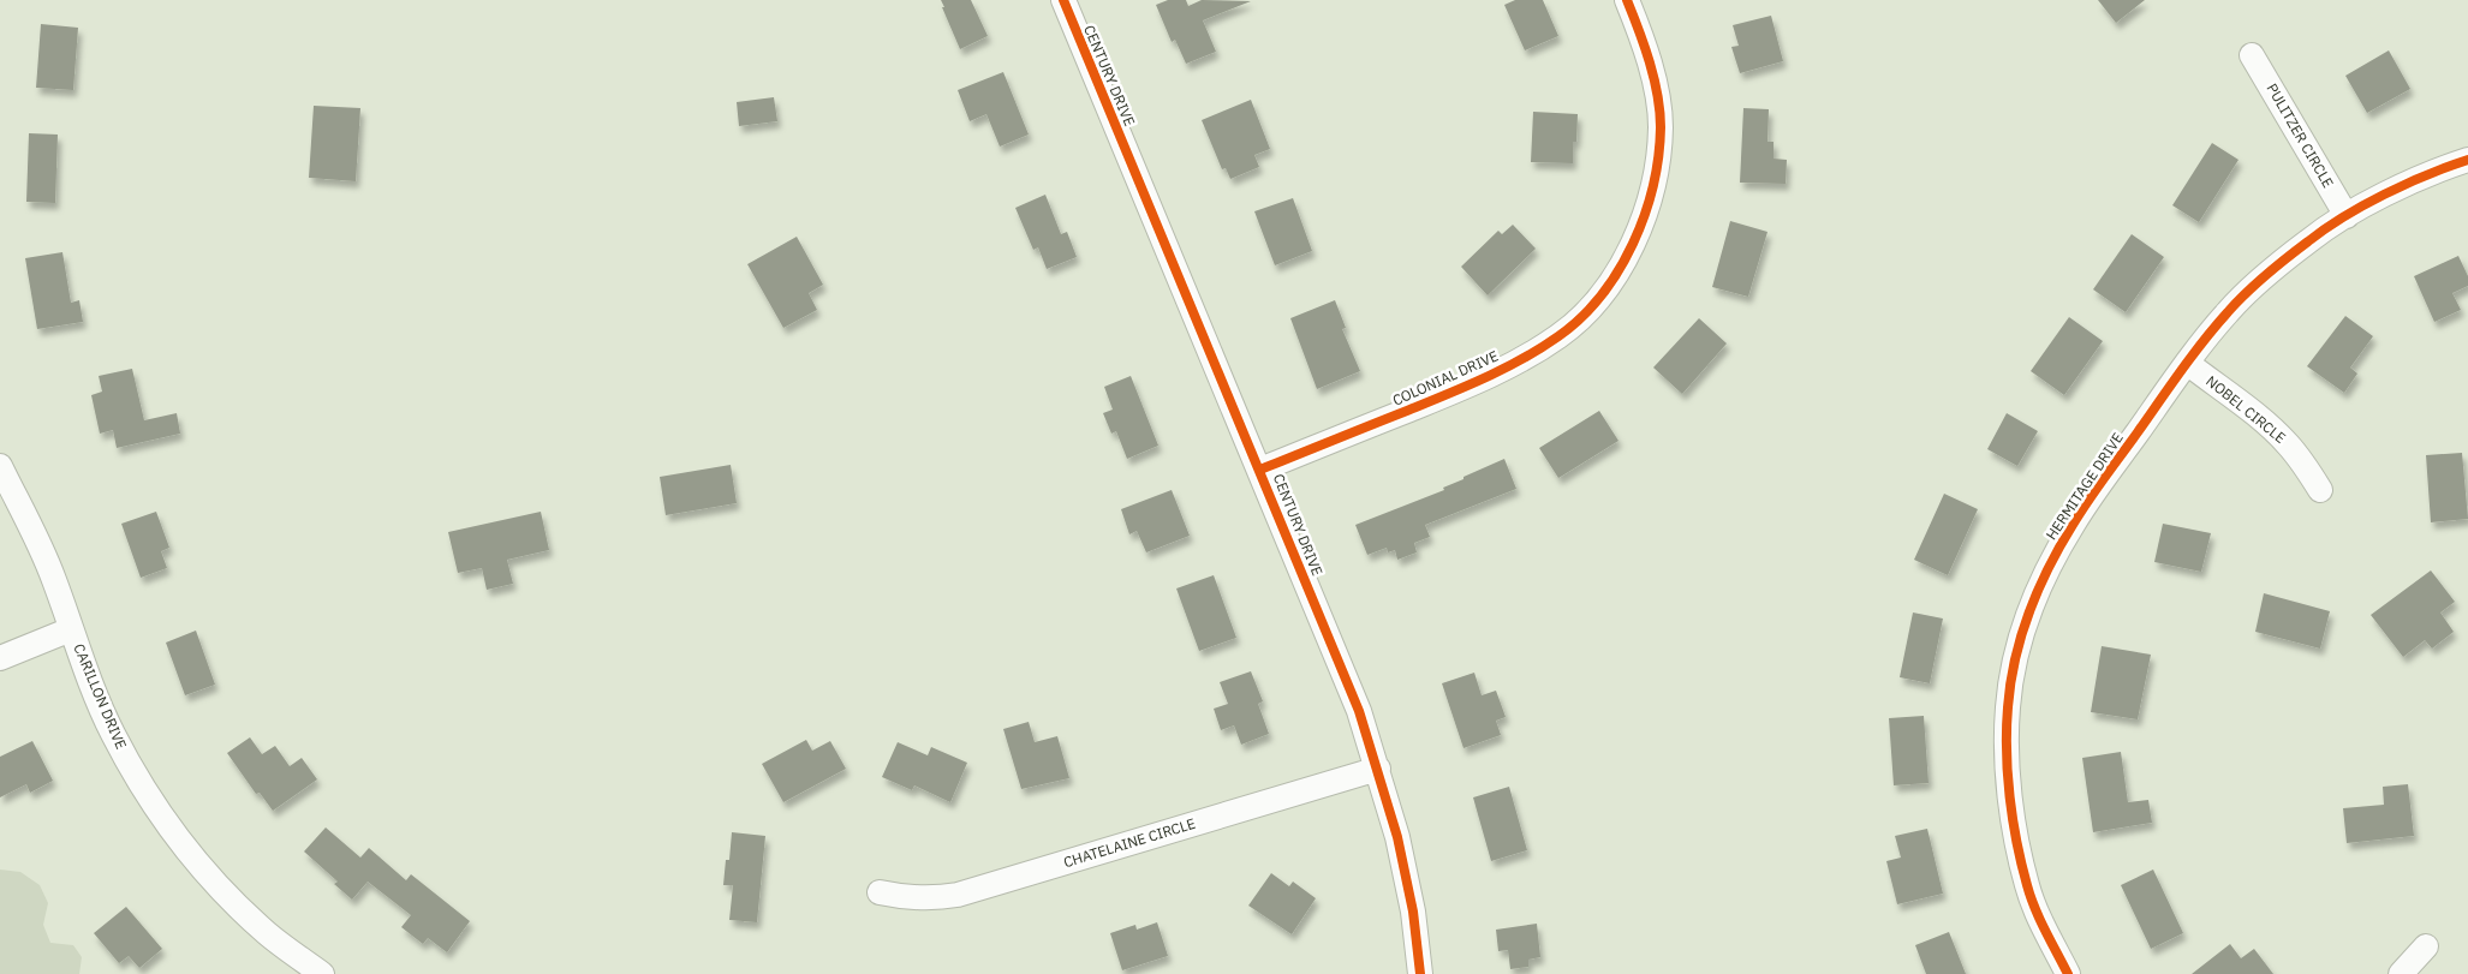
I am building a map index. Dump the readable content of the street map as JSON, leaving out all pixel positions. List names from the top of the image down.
{
  "streets": {
    "street": [
      "CENTURY DRIVE",
      "PULITZER CIRCLE",
      "COLONIAL DRIVE",
      "NOBEL CIRCLE",
      "HERMITAGE DRIVE",
      "CARILLON DRIVE",
      "CHATELAINE CIRCLE"
    ]
  },
  "crossings": [
    ["CENTURY DRIVE", "COLONIAL DRIVE"],
    ["CENTURY DRIVE", "CHATELAINE CIRCLE"],
    ["PULITZER CIRCLE", "HERMITAGE DRIVE"],
    ["NOBEL CIRCLE", "HERMITAGE DRIVE"]
  ]
}
